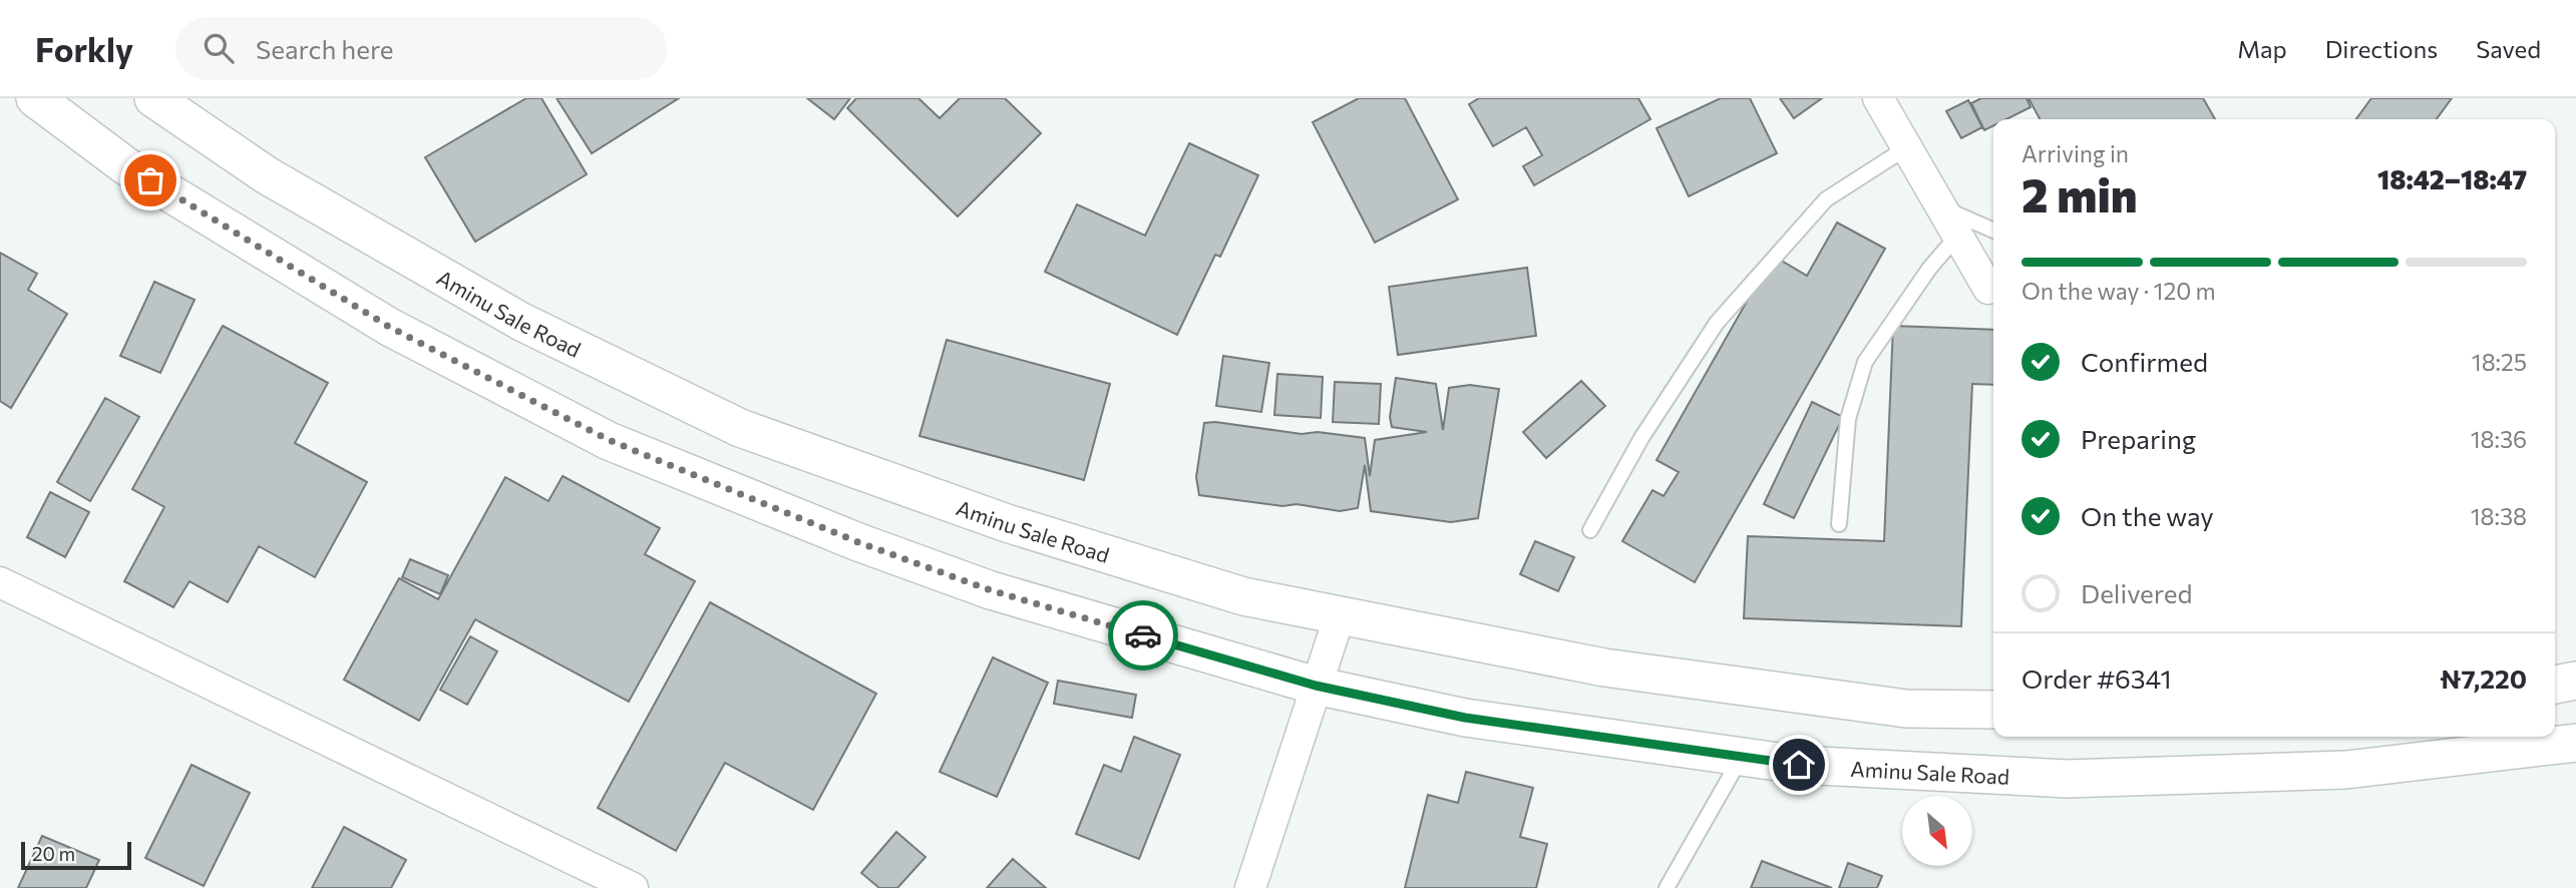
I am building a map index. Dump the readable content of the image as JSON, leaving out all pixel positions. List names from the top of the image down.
{
  "streets": {
    "street": ["Aminu Sale Road"]
  },
  "scale_bar": "20 m",
  "north": "bottom right",
  "page": {
    "header": "Forkly",
    "search": "Search here",
    "nav": ["Map", "Directions", "Saved"],
    "heading": ["2 min", "Arriving in", "18:42–18:47"],
    "panel": ["Order #6341", "₦7,220"],
    "bar": "On the way · 120 m",
    "list": [
      ["Confirmed", "18:25"],
      ["Preparing", "18:36"],
      ["On the way", "18:38"],
      "Delivered"
    ],
    "scale": "20 m"
  }
}
